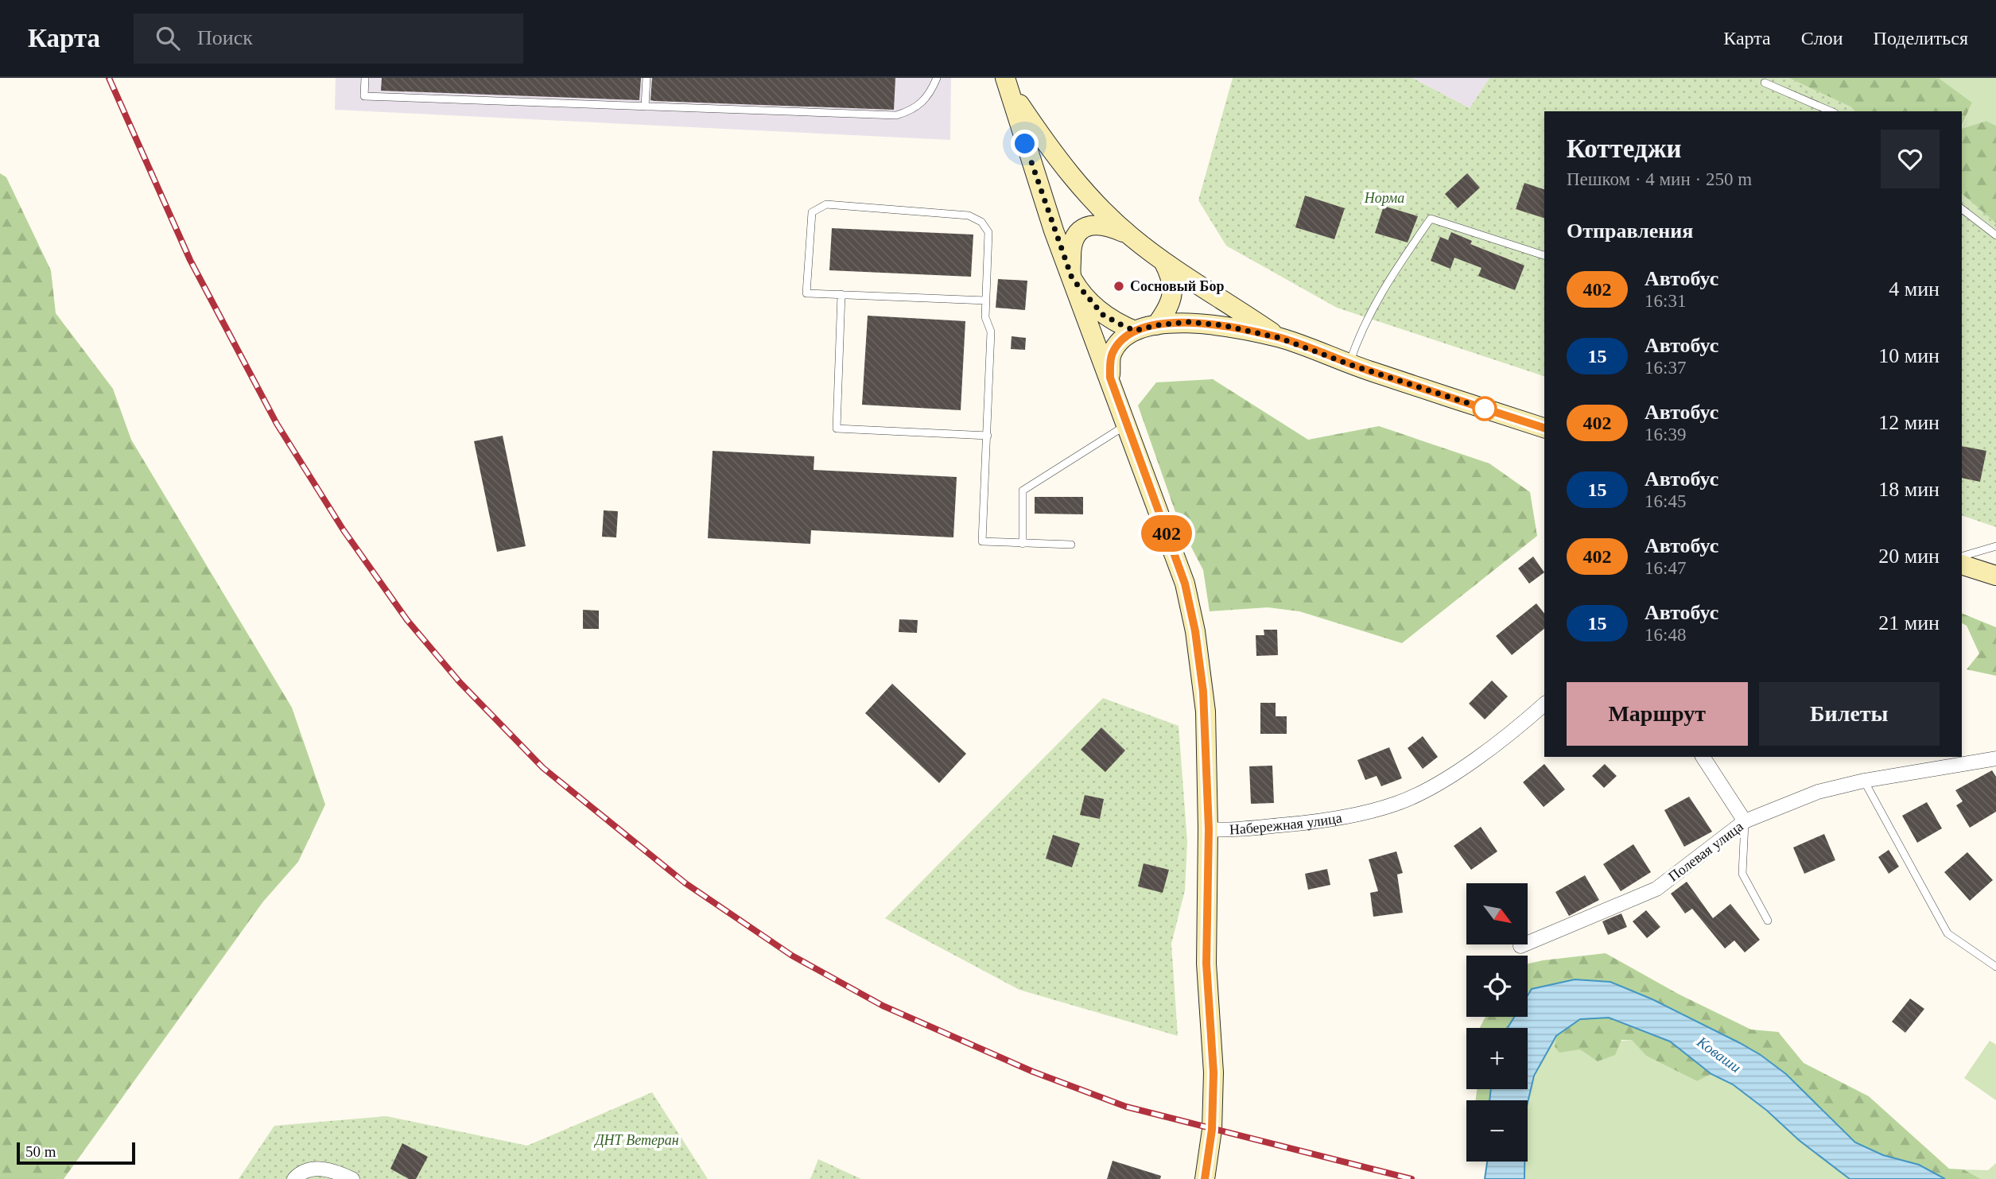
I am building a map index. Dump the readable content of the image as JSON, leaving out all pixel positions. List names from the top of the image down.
{
  "streets": {
    "main road": ["Набережная улица"],
    "street": ["Полевая улица"]
  },
  "water": ["Коваши"],
  "parks": ["Норма", "ДНТ Ветеран"],
  "places": ["Сосновый Бор"],
  "lines": ["bus line 402"],
  "scale_bar": "50 m",
  "north": "bottom right",
  "page": {
    "header": "Карта",
    "search": "Поиск",
    "nav": ["Карта", "Слои", "Поделиться"],
    "on_map": "402",
    "heading": [
      ["Коттеджи", "Пешком · 4 мин · 250 m"],
      "Отправления"
    ],
    "list": [
      {
        "mark": "402",
        "name": "Автобус",
        "note": "16:31",
        "value": "4 мин"
      },
      {
        "mark": "15",
        "name": "Автобус",
        "note": "16:37",
        "value": "10 мин"
      },
      {
        "mark": "402",
        "name": "Автобус",
        "note": "16:39",
        "value": "12 мин"
      },
      {
        "mark": "15",
        "name": "Автобус",
        "note": "16:45",
        "value": "18 мин"
      },
      {
        "mark": "402",
        "name": "Автобус",
        "note": "16:47",
        "value": "20 мин"
      },
      {
        "mark": "15",
        "name": "Автобус",
        "note": "16:48",
        "value": "21 мин"
      }
    ],
    "buttons": ["Маршрут", "Билеты"],
    "map_buttons": ["+", "−"],
    "scale": "50 m"
  }
}
